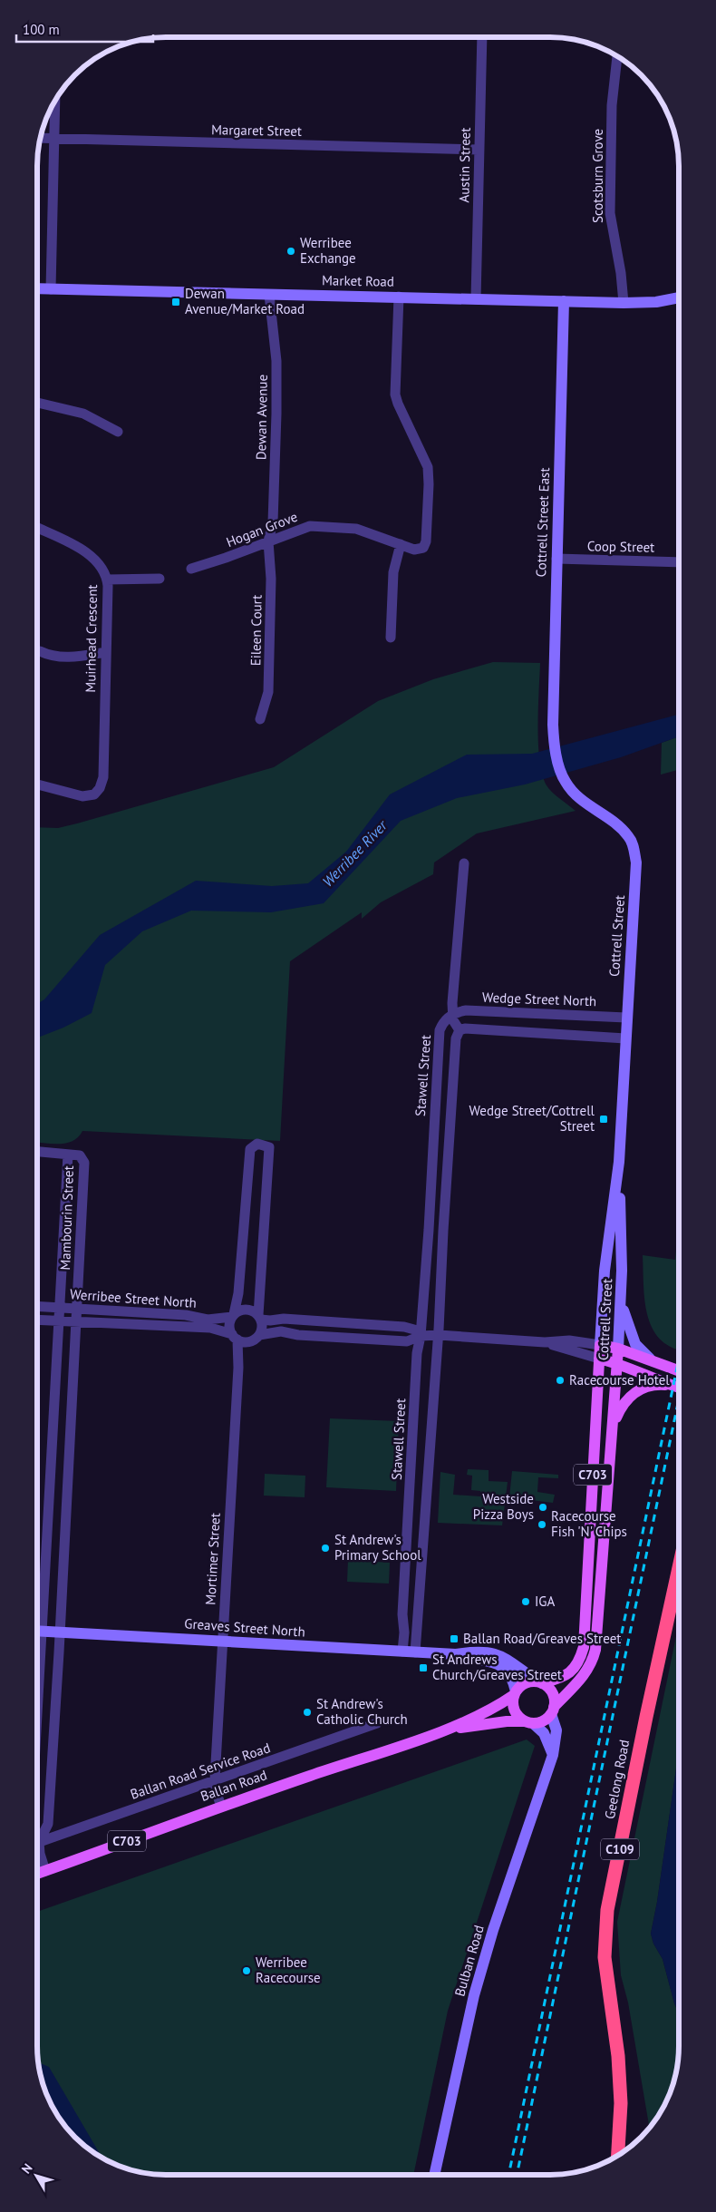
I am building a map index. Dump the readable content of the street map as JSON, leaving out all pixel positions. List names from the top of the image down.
{
  "streets": {
    "highway": ["Geelong Road", "C109"],
    "main road": ["Cottrell Street", "C703", "Ballan Road"],
    "street": [
      "Margaret Street",
      "Austin Street",
      "Scotsburn Grove",
      "Market Road",
      "Dewan Avenue",
      "Cottrell Street East",
      "Hogan Grove",
      "Coop Street",
      "Eileen Court",
      "Muirhead Crescent",
      "Wedge Street North",
      "Stawell Street",
      "Mambourin Street",
      "Werribee Street North",
      "Mortimer Street",
      "Greaves Street North",
      "Ballan Road Service Road",
      "Bulban Road"
    ]
  },
  "crossings": [
    ["Margaret Street", "Austin Street"],
    ["Austin Street", "Market Road"],
    ["Scotsburn Grove", "Market Road"],
    ["Market Road", "Dewan Avenue"],
    ["Market Road", "Cottrell Street East"],
    ["Market Road", "Hogan Grove"],
    ["Dewan Avenue", "Hogan Grove"],
    ["Dewan Avenue", "Eileen Court"],
    ["Cottrell Street East", "Coop Street"],
    ["Cottrell Street East", "Cottrell Street"],
    ["Hogan Grove", "Eileen Court"],
    ["Cottrell Street", "Wedge Street North"],
    ["Cottrell Street", "C703"],
    ["Cottrell Street", "Greaves Street North"],
    ["Cottrell Street", "Ballan Road"],
    ["Cottrell Street", "Bulban Road"],
    ["Wedge Street North", "Stawell Street"],
    ["Stawell Street", "Greaves Street North"],
    ["Mambourin Street", "Werribee Street North"],
    ["Mambourin Street", "Greaves Street North"],
    ["Werribee Street North", "Mortimer Street"],
    ["C703", "Greaves Street North"],
    ["C703", "Ballan Road"],
    ["C703", "Bulban Road"],
    ["Mortimer Street", "Greaves Street North"],
    ["Mortimer Street", "Ballan Road Service Road"],
    ["Mortimer Street", "Ballan Road"],
    ["Greaves Street North", "Ballan Road"],
    ["Greaves Street North", "Bulban Road"],
    ["Ballan Road", "Bulban Road"]
  ],
  "water": ["Werribee River"],
  "places": {
    "other": [
      "Werribee Exchange",
      "Racecourse Hotel",
      "Westside Pizza Boys",
      "Racecourse Fish 'N' Chips",
      "St Andrew's Primary School",
      "IGA",
      "St Andrew's Catholic Church",
      "Werribee Racecourse"
    ],
    "transit": [
      "Dewan Avenue/Market Road",
      "Wedge Street/Cottrell Street",
      "Ballan Road/Greaves Street",
      "St Andrews Church/Greaves Street"
    ]
  },
  "scale_bar": "100 m",
  "north": "top left"
}
